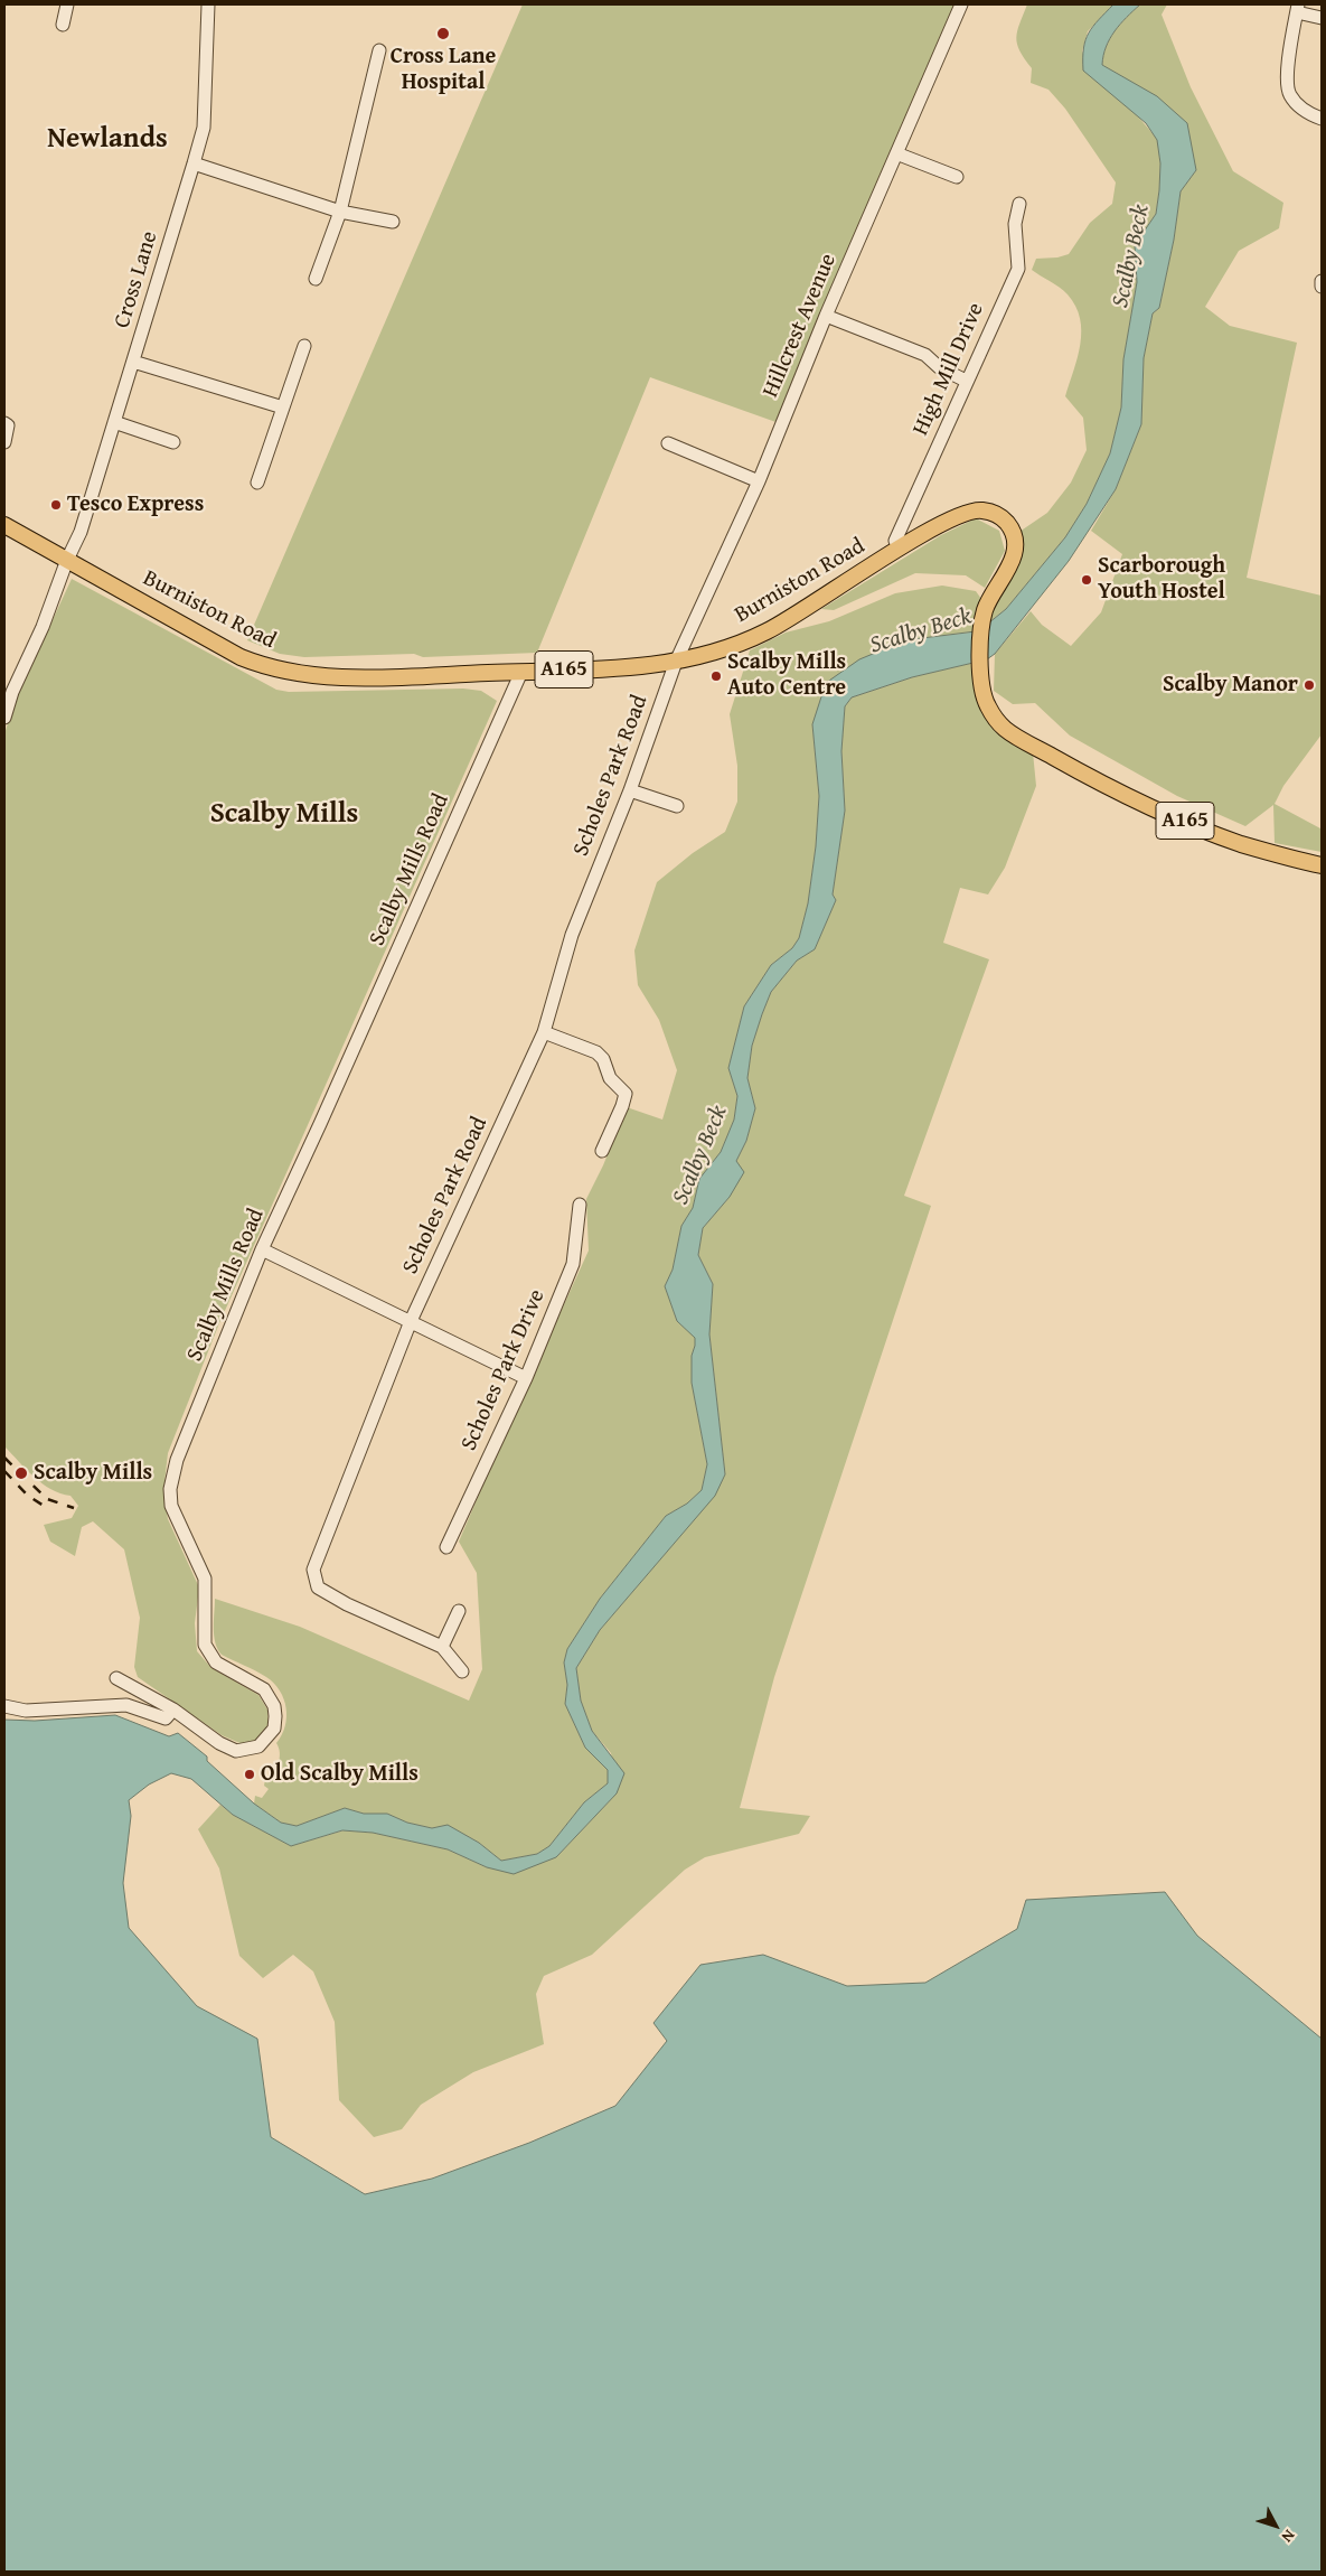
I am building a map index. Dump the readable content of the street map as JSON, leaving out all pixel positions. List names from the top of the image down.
{
  "streets": {
    "main road": ["Burniston Road", "A165"],
    "street": [
      "Cross Lane",
      "Hillcrest Avenue",
      "High Mill Drive",
      "Scholes Park Road",
      "Scalby Mills Road",
      "Scholes Park Drive"
    ]
  },
  "crossings": [
    ["Cross Lane", "Burniston Road"],
    ["Hillcrest Avenue", "Burniston Road"],
    ["Hillcrest Avenue", "Scholes Park Road"],
    ["High Mill Drive", "Burniston Road"],
    ["Burniston Road", "Scholes Park Road"],
    ["Burniston Road", "Scalby Mills Road"]
  ],
  "districts": ["Newlands", "Scalby Mills"],
  "water": ["Scalby Beck"],
  "places": [
    "Cross Lane Hospital",
    "Tesco Express",
    "Scarborough Youth Hostel",
    "Scalby Mills Auto Centre",
    "Scalby Manor",
    "Scalby Mills",
    "Old Scalby Mills"
  ],
  "north": "bottom right"
}
